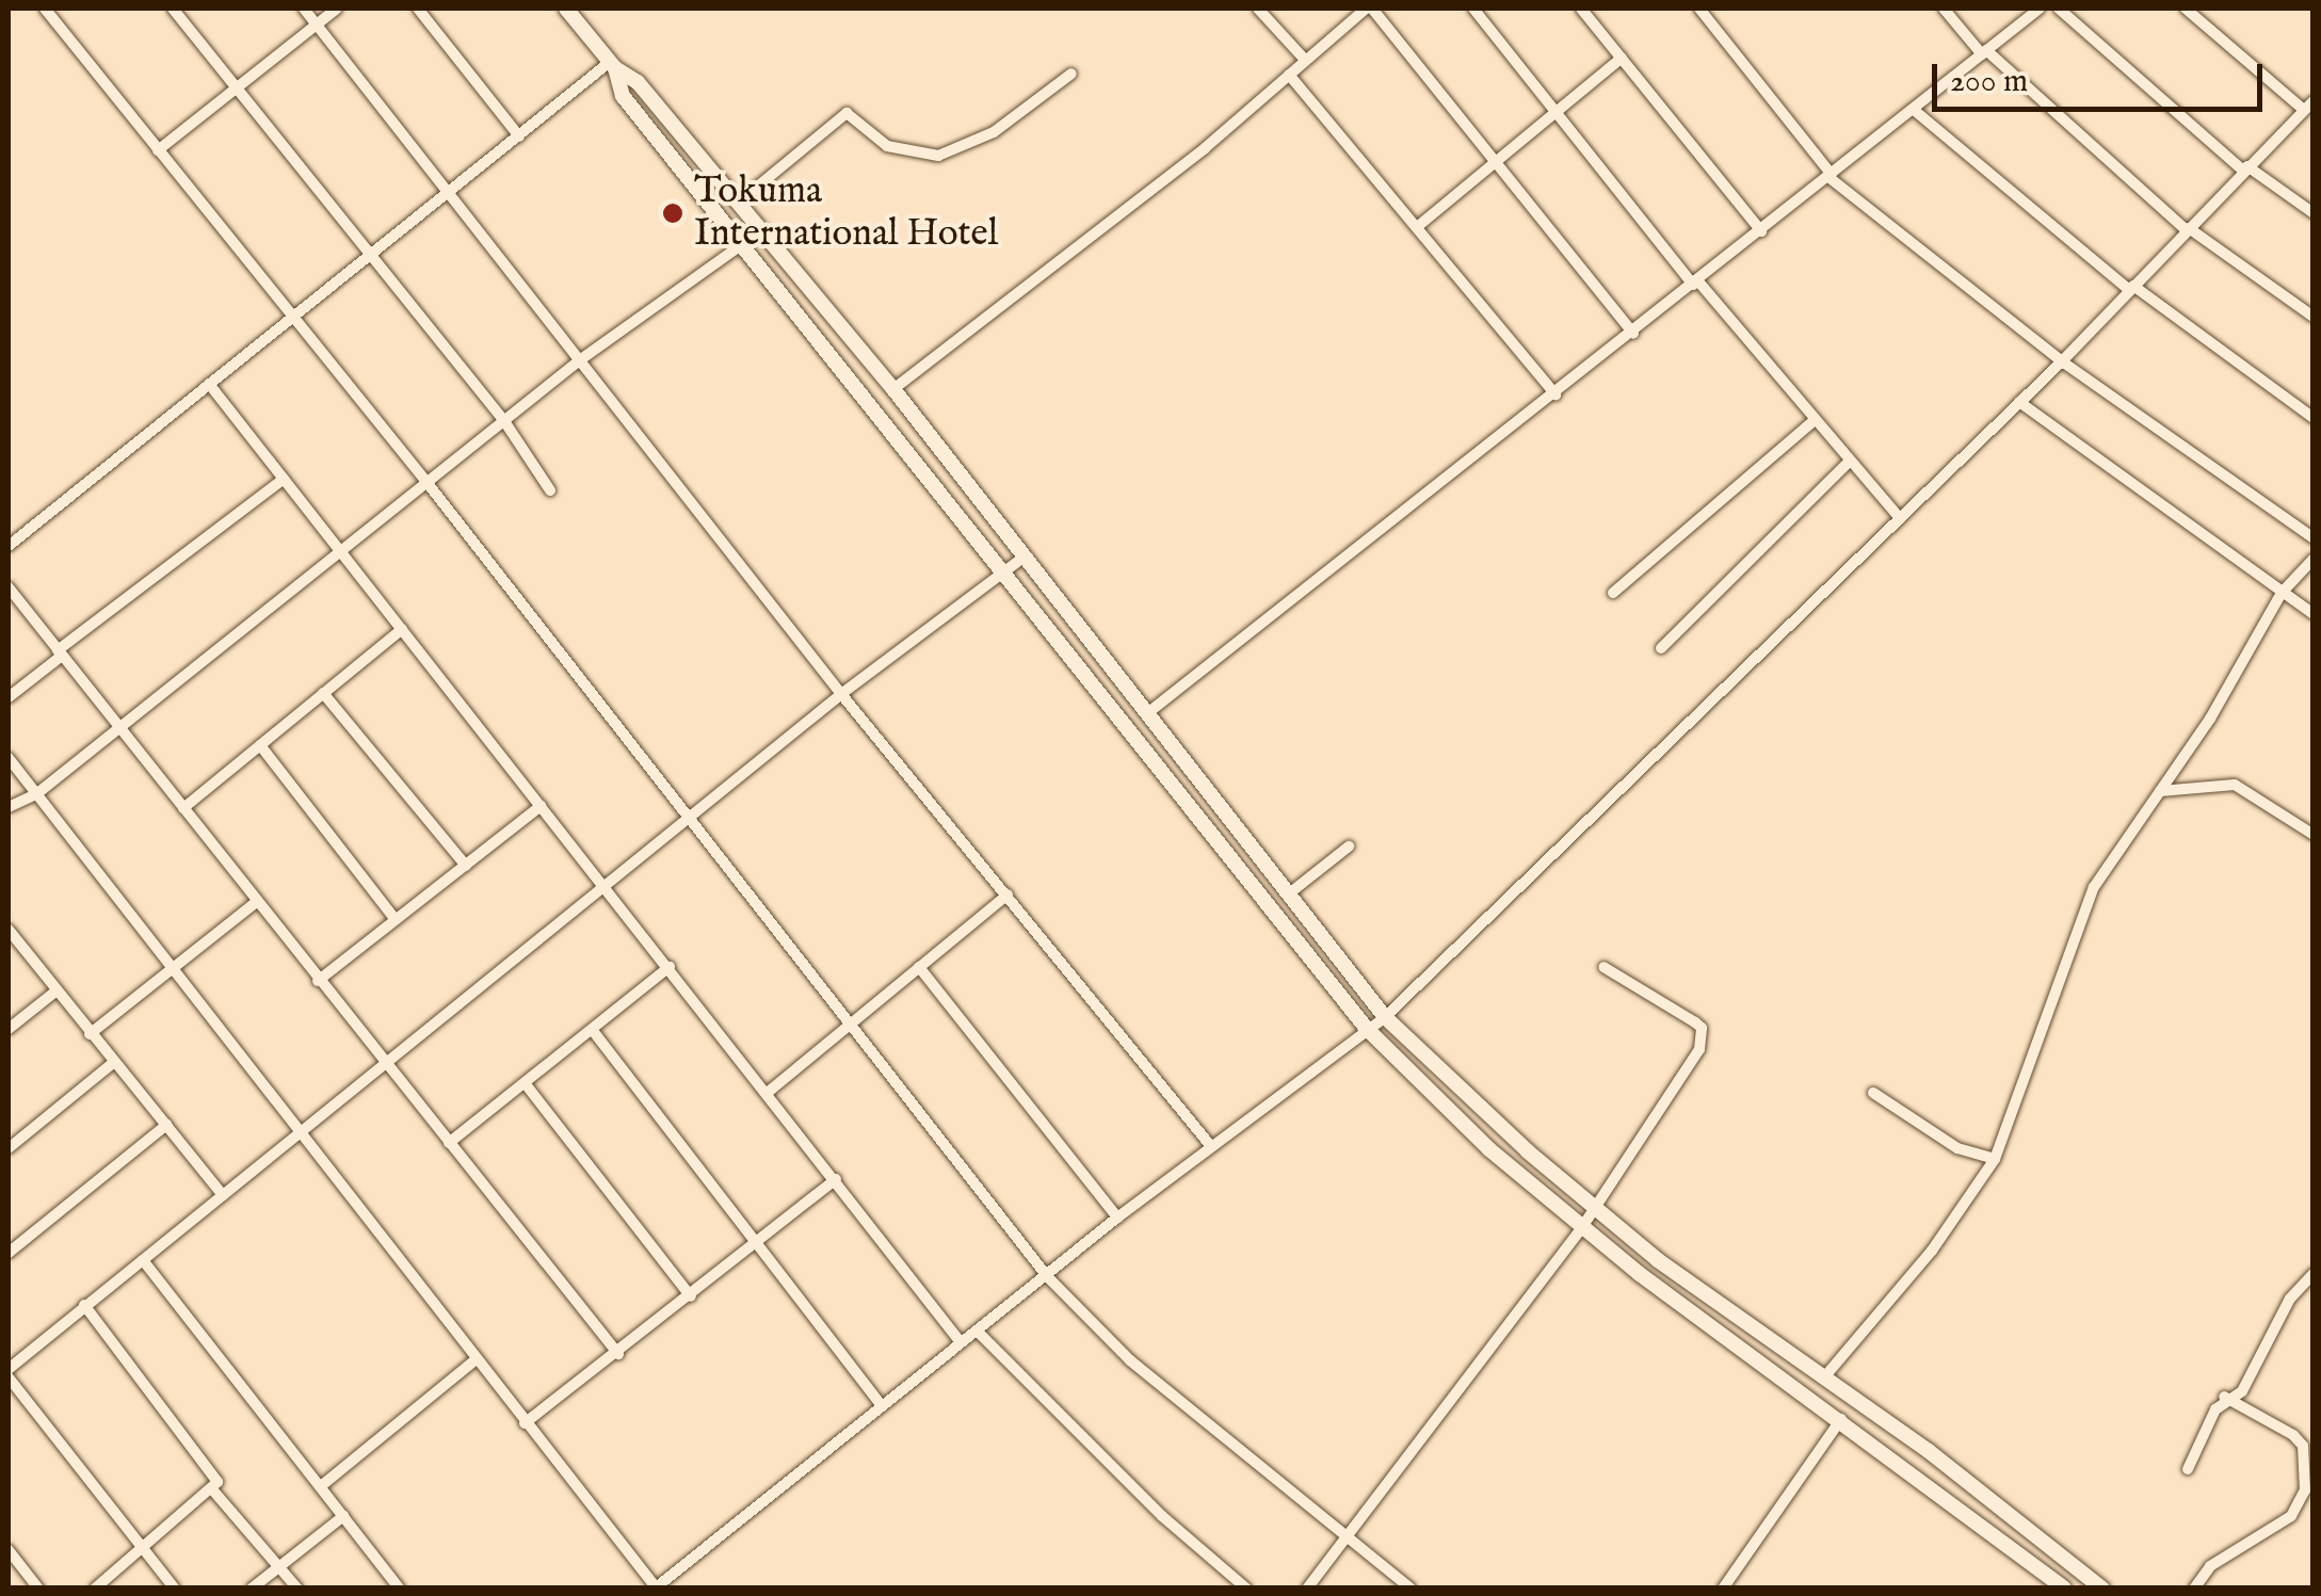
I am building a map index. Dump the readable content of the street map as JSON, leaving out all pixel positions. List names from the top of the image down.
{
  "places": ["Tokuma International Hotel"],
  "scale_bar": "200 m"
}
